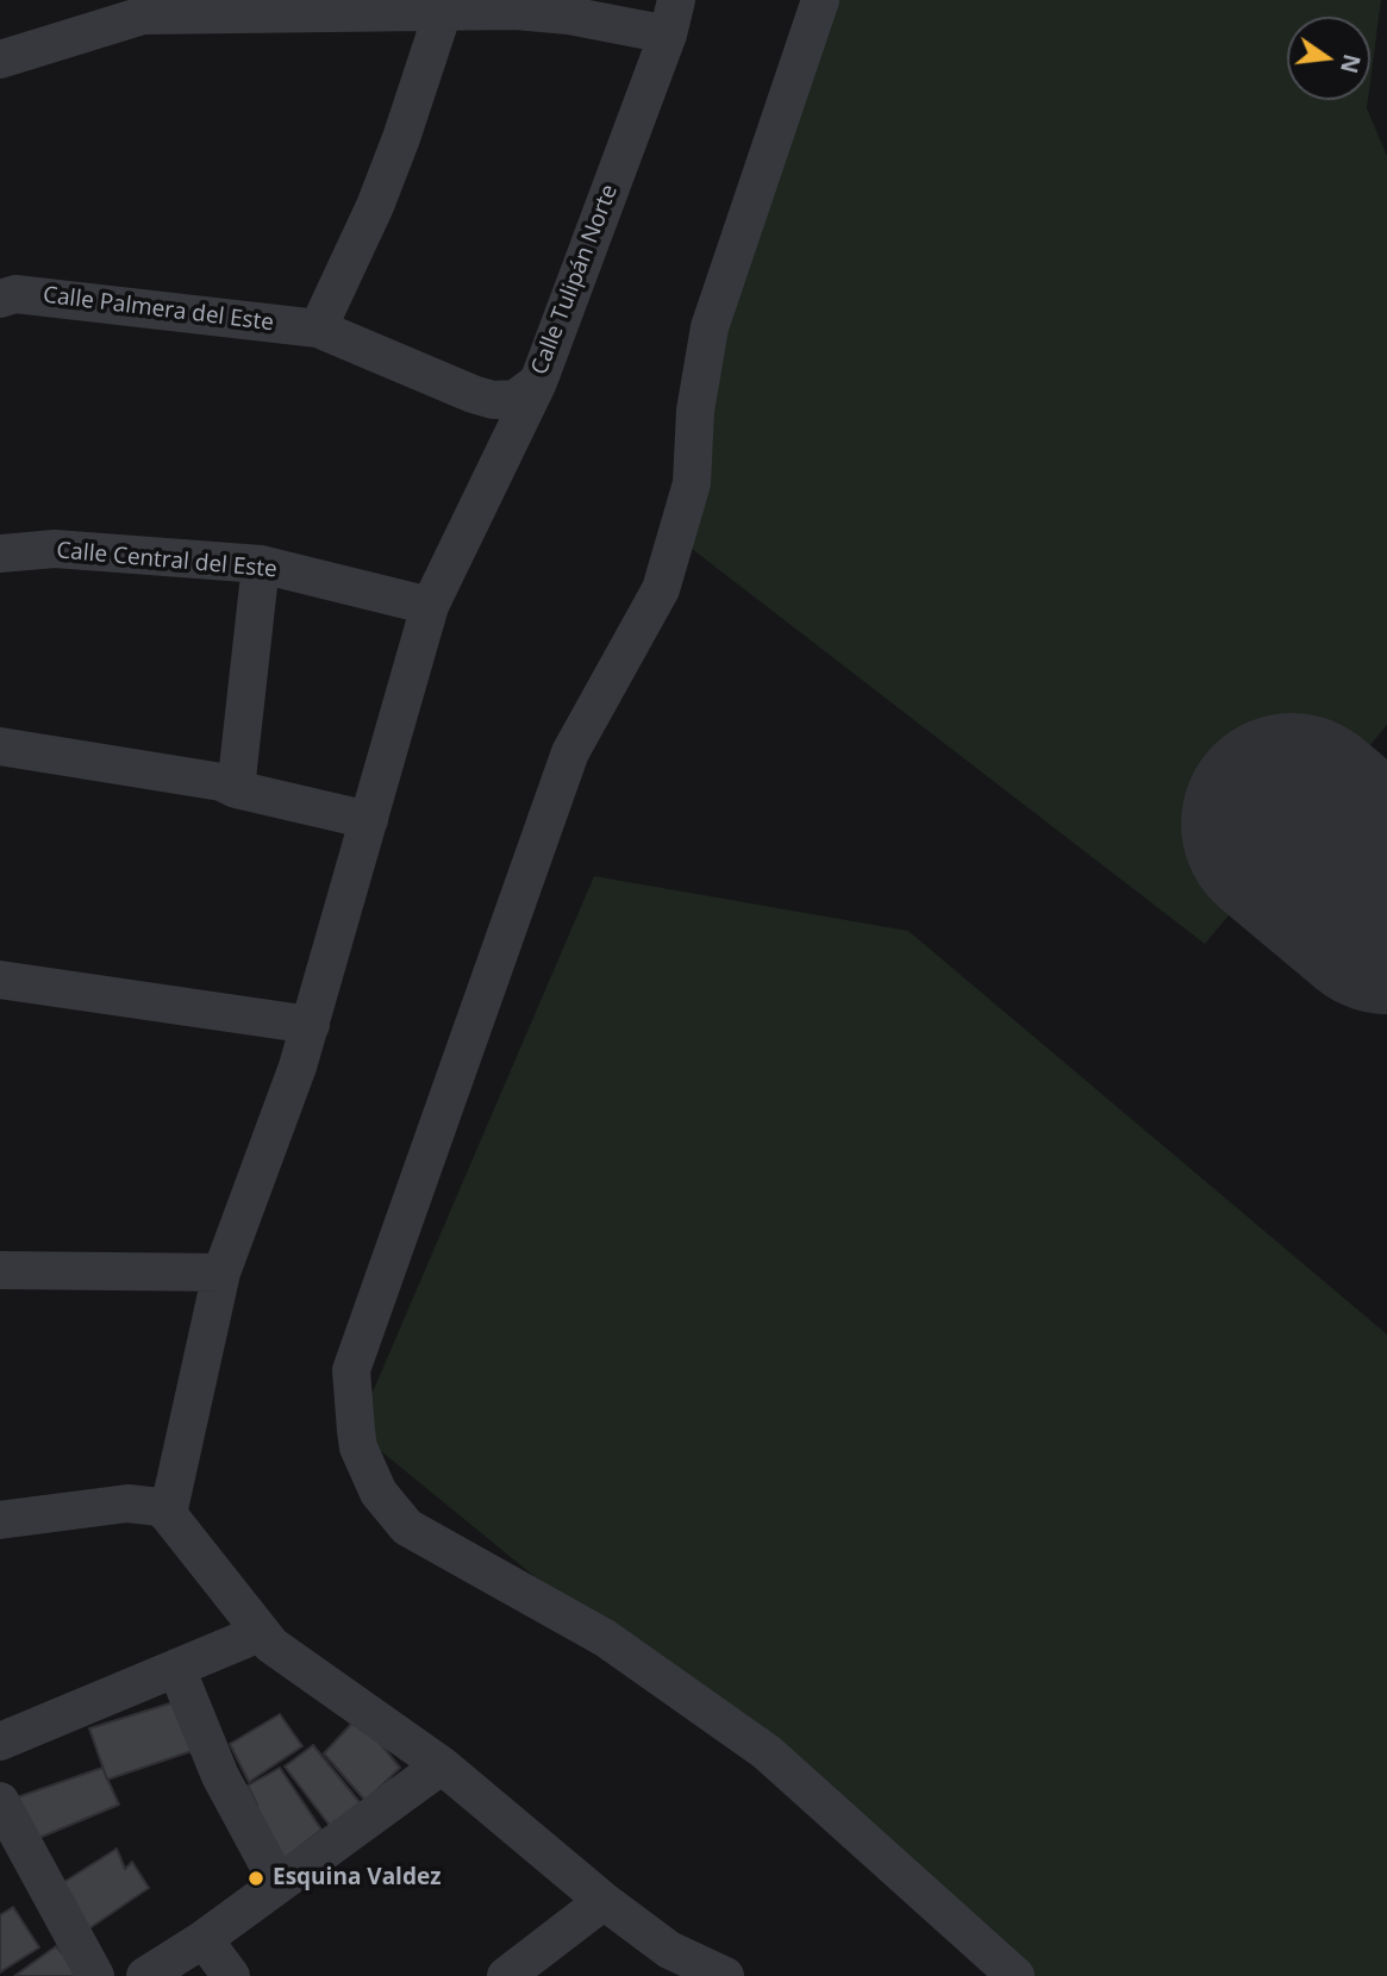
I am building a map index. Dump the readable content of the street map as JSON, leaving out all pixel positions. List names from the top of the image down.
{
  "streets": {
    "street": ["Calle Tulipán Norte", "Calle Palmera del Este", "Calle Central del Este"]
  },
  "crossings": [
    ["Calle Tulipán Norte", "Calle Palmera del Este"]
  ],
  "places": ["Esquina Valdez"],
  "north": "right"
}
